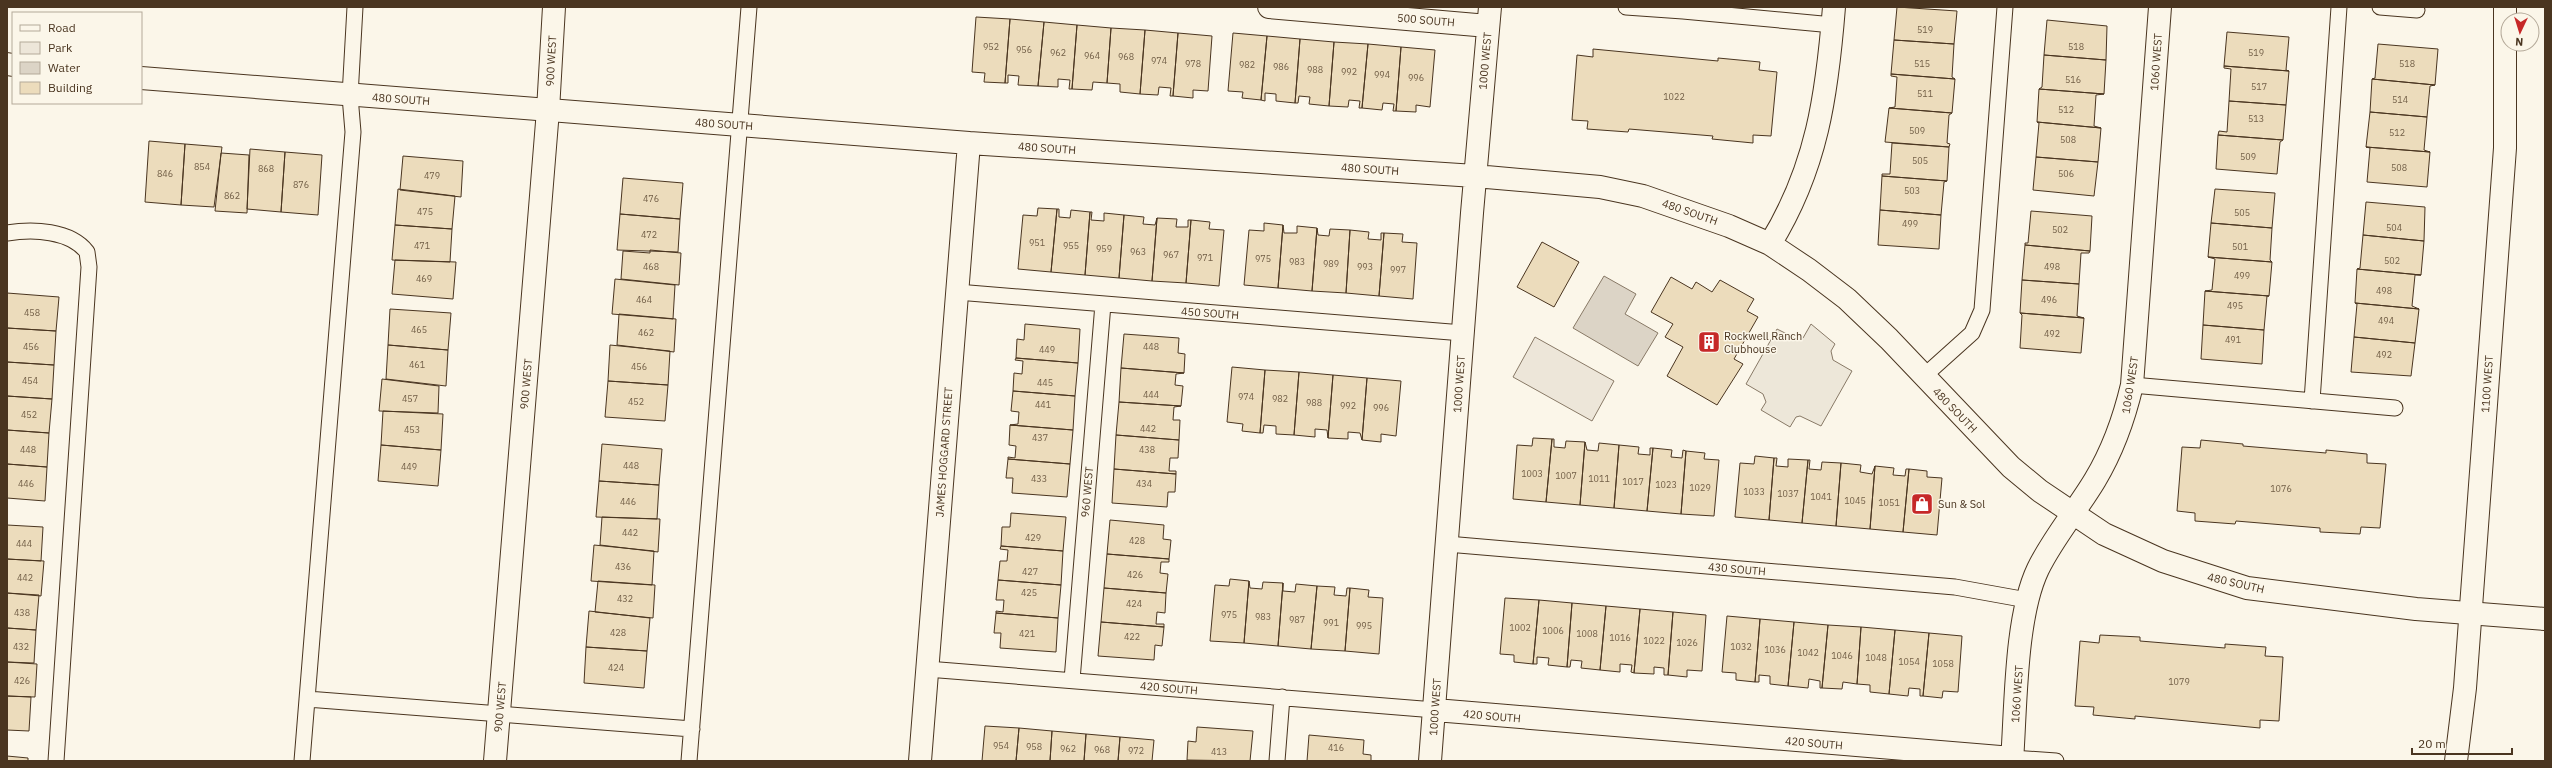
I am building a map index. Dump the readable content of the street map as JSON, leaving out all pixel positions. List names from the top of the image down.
{
  "streets": {
    "street": [
      "500 SOUTH",
      "900 WEST",
      "1000 WEST",
      "1060 WEST",
      "480 SOUTH",
      "1100 WEST",
      "JAMES HOGGARD STREET",
      "420 SOUTH"
    ],
    "lane": ["450 SOUTH", "960 WEST", "430 SOUTH"]
  },
  "crossings": [
    ["500 SOUTH", "1000 WEST"],
    ["900 WEST", "480 SOUTH"],
    ["1000 WEST", "480 SOUTH"],
    ["1000 WEST", "450 SOUTH"],
    ["1000 WEST", "430 SOUTH"],
    ["1000 WEST", "420 SOUTH"],
    ["1060 WEST", "480 SOUTH"],
    ["1060 WEST", "430 SOUTH"],
    ["1060 WEST", "420 SOUTH"],
    ["480 SOUTH", "1100 WEST"],
    ["480 SOUTH", "JAMES HOGGARD STREET"],
    ["450 SOUTH", "JAMES HOGGARD STREET"],
    ["450 SOUTH", "960 WEST"],
    ["JAMES HOGGARD STREET", "420 SOUTH"],
    ["960 WEST", "420 SOUTH"]
  ],
  "places": {
    "building": ["Rockwell Ranch Clubhouse"],
    "shop": ["Sun & Sol"]
  },
  "house_numbers": [
    "519",
    "952",
    "518",
    "956",
    "962",
    "519",
    "964",
    "968",
    "974",
    "978",
    "515",
    "518",
    "982",
    "986",
    "988",
    "992",
    "994",
    "996",
    "516",
    "517",
    "511",
    "1022",
    "514",
    "512",
    "513",
    "509",
    "512",
    "508",
    "509",
    "505",
    "854",
    "508",
    "868",
    "846",
    "506",
    "479",
    "876",
    "503",
    "862",
    "476",
    "475",
    "505",
    "499",
    "504",
    "502",
    "472",
    "951",
    "471",
    "955",
    "501",
    "959",
    "963",
    "967",
    "971",
    "975",
    "502",
    "983",
    "989",
    "468",
    "993",
    "498",
    "997",
    "499",
    "469",
    "498",
    "464",
    "496",
    "495",
    "458",
    "494",
    "465",
    "462",
    "492",
    "491",
    "456",
    "448",
    "449",
    "492",
    "461",
    "456",
    "454",
    "445",
    "444",
    "974",
    "457",
    "982",
    "452",
    "988",
    "441",
    "992",
    "996",
    "452",
    "442",
    "453",
    "437",
    "448",
    "438",
    "448",
    "449",
    "1003",
    "1007",
    "433",
    "1011",
    "1017",
    "446",
    "434",
    "1023",
    "1029",
    "1076",
    "1033",
    "1037",
    "1041",
    "1045",
    "446",
    "1051",
    "442",
    "429",
    "428",
    "444",
    "436",
    "427",
    "426",
    "442",
    "425",
    "432",
    "424",
    "438",
    "975",
    "983",
    "987",
    "991",
    "995",
    "1002",
    "1006",
    "428",
    "421",
    "1008",
    "422",
    "1016",
    "1022",
    "1026",
    "432",
    "1032",
    "1036",
    "1042",
    "1046",
    "1048",
    "1054",
    "1058",
    "424",
    "426",
    "1079",
    "954",
    "958",
    "416",
    "962",
    "968",
    "972",
    "413"
  ],
  "legend": [
    "Road",
    "Park",
    "Water",
    "Building"
  ],
  "scale_bar": "20 m",
  "north": "bottom"
}
